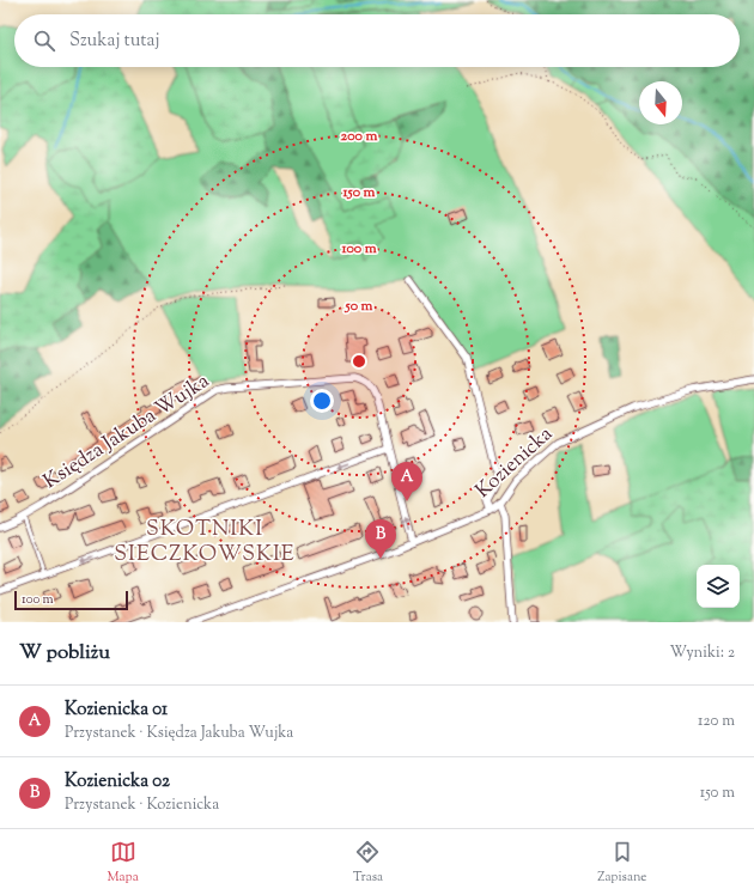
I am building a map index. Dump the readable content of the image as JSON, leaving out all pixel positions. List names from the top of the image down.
{
  "streets": {
    "street": ["Księdza Jakuba Wujka", "Kozienicka"]
  },
  "crossings": [
    ["Księdza Jakuba Wujka", "Kozienicka"]
  ],
  "districts": ["SKOTNIKI SIECZKOWSKIE"],
  "scale_bar": "100 m",
  "north": "bottom",
  "page": {
    "search": "Szukaj tutaj",
    "pins": ["A", "B"],
    "scale": "100 m",
    "heading": ["W pobliżu", "Wyniki: 2"],
    "list": [
      {
        "mark": "A",
        "name": "Kozienicka 01",
        "note": "Przystanek · Księdza Jakuba Wujka",
        "value": "120 m"
      },
      {
        "mark": "B",
        "name": "Kozienicka 02",
        "note": "Przystanek · Kozienicka",
        "value": "150 m"
      }
    ],
    "nav": ["Mapa", "Trasa", "Zapisane"]
  },
  "rings": [
    "200 m",
    "150 m",
    "100 m",
    "50 m"
  ]
}
